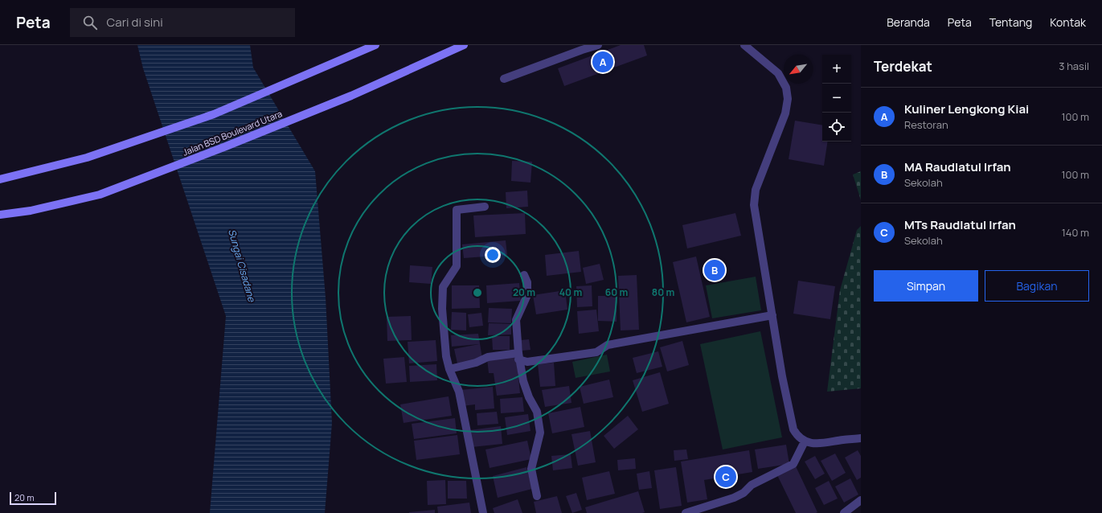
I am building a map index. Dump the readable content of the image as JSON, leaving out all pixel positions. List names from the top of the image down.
{
  "streets": {
    "main road": ["Jalan BSD Boulevard Utara"]
  },
  "water": ["Sungai Cisadane"],
  "scale_bar": "20 m",
  "north": "bottom left",
  "page": {
    "header": "Peta",
    "search": "Cari di sini",
    "nav": [
      "Beranda",
      "Peta",
      "Tentang",
      "Kontak"
    ],
    "heading": ["Terdekat", "3 hasil"],
    "pins": ["A", "B", "C"],
    "map_buttons": ["+", "−"],
    "list": [
      {
        "mark": "A",
        "name": "Kuliner Lengkong Kiai",
        "note": "Restoran",
        "value": "100 m"
      },
      {
        "mark": "B",
        "name": "MA Raudlatul Irfan",
        "note": "Sekolah",
        "value": "100 m"
      },
      {
        "mark": "C",
        "name": "MTs Raudlatul Irfan",
        "note": "Sekolah",
        "value": "140 m"
      }
    ],
    "buttons": ["Simpan", "Bagikan"],
    "scale": "20 m"
  },
  "rings": [
    "20 m",
    "40 m",
    "60 m",
    "80 m"
  ]
}
